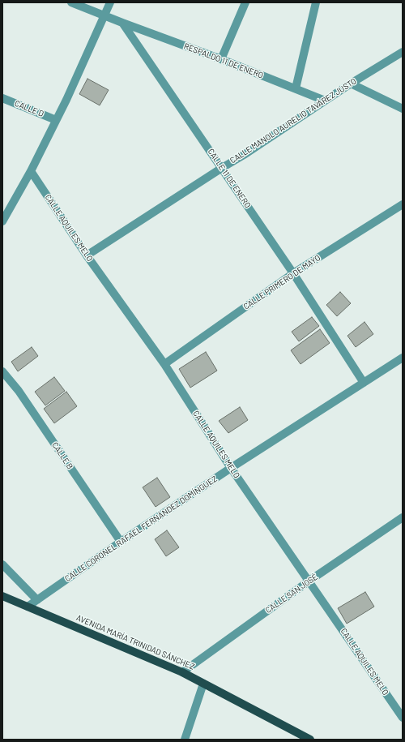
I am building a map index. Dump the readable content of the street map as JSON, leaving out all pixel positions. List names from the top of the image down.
{
  "streets": {
    "main road": ["AVENIDA MARÍA TRINIDAD SÁNCHEZ"],
    "street": [
      "RESPALDO 11 DE ENERO",
      "CALLE D",
      "CALLE MANOLO AURELIO TAVÁREZ JUSTO",
      "CALLE 11 DE ENERO",
      "CALLE AQUILES MELO",
      "CALLE PRIMERO DE MAYO",
      "CALLE B",
      "CALLE CORONEL RAFAEL FERNÁNDEZ DOMÍNGUEZ",
      "CALLE SAN JOSÉ"
    ]
  },
  "crossings": [
    ["RESPALDO 11 DE ENERO", "CALLE MANOLO AURELIO TAVÁREZ JUSTO"],
    ["RESPALDO 11 DE ENERO", "CALLE 11 DE ENERO"],
    ["CALLE MANOLO AURELIO TAVÁREZ JUSTO", "CALLE 11 DE ENERO"],
    ["CALLE MANOLO AURELIO TAVÁREZ JUSTO", "CALLE AQUILES MELO"],
    ["CALLE 11 DE ENERO", "CALLE PRIMERO DE MAYO"],
    ["CALLE 11 DE ENERO", "CALLE CORONEL RAFAEL FERNÁNDEZ DOMÍNGUEZ"],
    ["CALLE AQUILES MELO", "CALLE PRIMERO DE MAYO"],
    ["CALLE AQUILES MELO", "CALLE CORONEL RAFAEL FERNÁNDEZ DOMÍNGUEZ"],
    ["CALLE AQUILES MELO", "CALLE SAN JOSÉ"],
    ["CALLE B", "CALLE CORONEL RAFAEL FERNÁNDEZ DOMÍNGUEZ"],
    ["CALLE CORONEL RAFAEL FERNÁNDEZ DOMÍNGUEZ", "AVENIDA MARÍA TRINIDAD SÁNCHEZ"],
    ["CALLE SAN JOSÉ", "AVENIDA MARÍA TRINIDAD SÁNCHEZ"]
  ]
}
